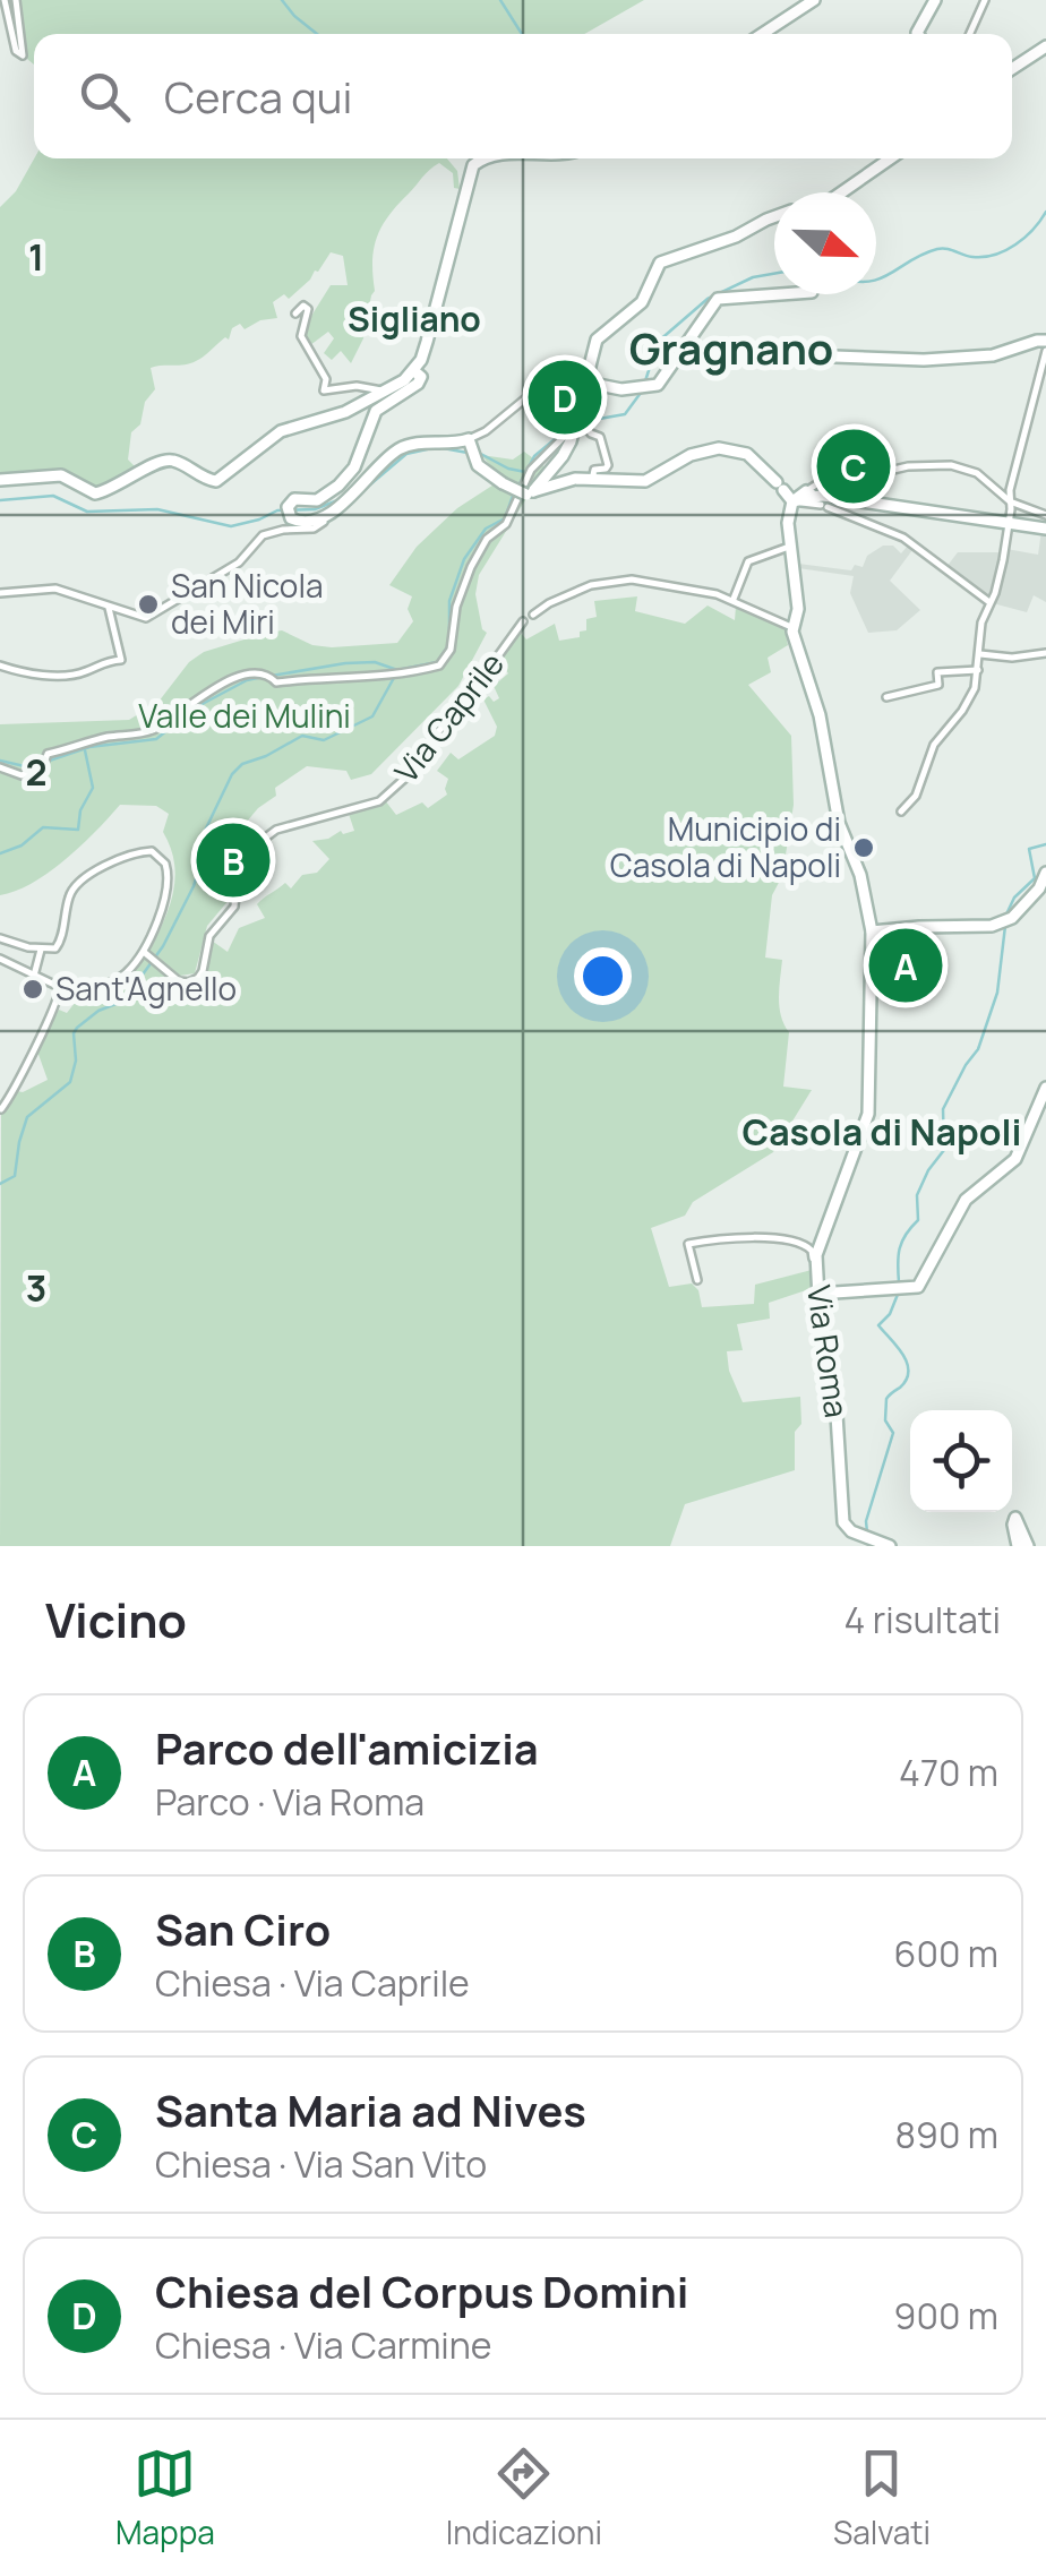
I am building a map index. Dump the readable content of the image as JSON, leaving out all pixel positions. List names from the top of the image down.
{
  "streets": {
    "street": ["Via Caprile", "Via Roma"]
  },
  "districts": ["Sigliano", "Gragnano", "Casola di Napoli"],
  "parks": ["Valle dei Mulini"],
  "places": ["San Nicola dei Miri", "Municipio di Casola di Napoli", "Sant'Agnello"],
  "north": "right",
  "page": {
    "search": "Cerca qui",
    "pins": [
      "D",
      "C",
      "B",
      "A"
    ],
    "heading": ["Vicino", "4 risultati"],
    "list": [
      {
        "mark": "A",
        "name": "Parco dell'amicizia",
        "note": "Parco · Via Roma",
        "value": "470 m"
      },
      {
        "mark": "B",
        "name": "San Ciro",
        "note": "Chiesa · Via Caprile",
        "value": "600 m"
      },
      {
        "mark": "C",
        "name": "Santa Maria ad Nives",
        "note": "Chiesa · Via San Vito",
        "value": "890 m"
      },
      {
        "mark": "D",
        "name": "Chiesa del Corpus Domini",
        "note": "Chiesa · Via Carmine",
        "value": "900 m"
      }
    ],
    "nav": ["Mappa", "Indicazioni", "Salvati"]
  },
  "grid": {
    "rows": ["1", "2", "3"]
  }
}
